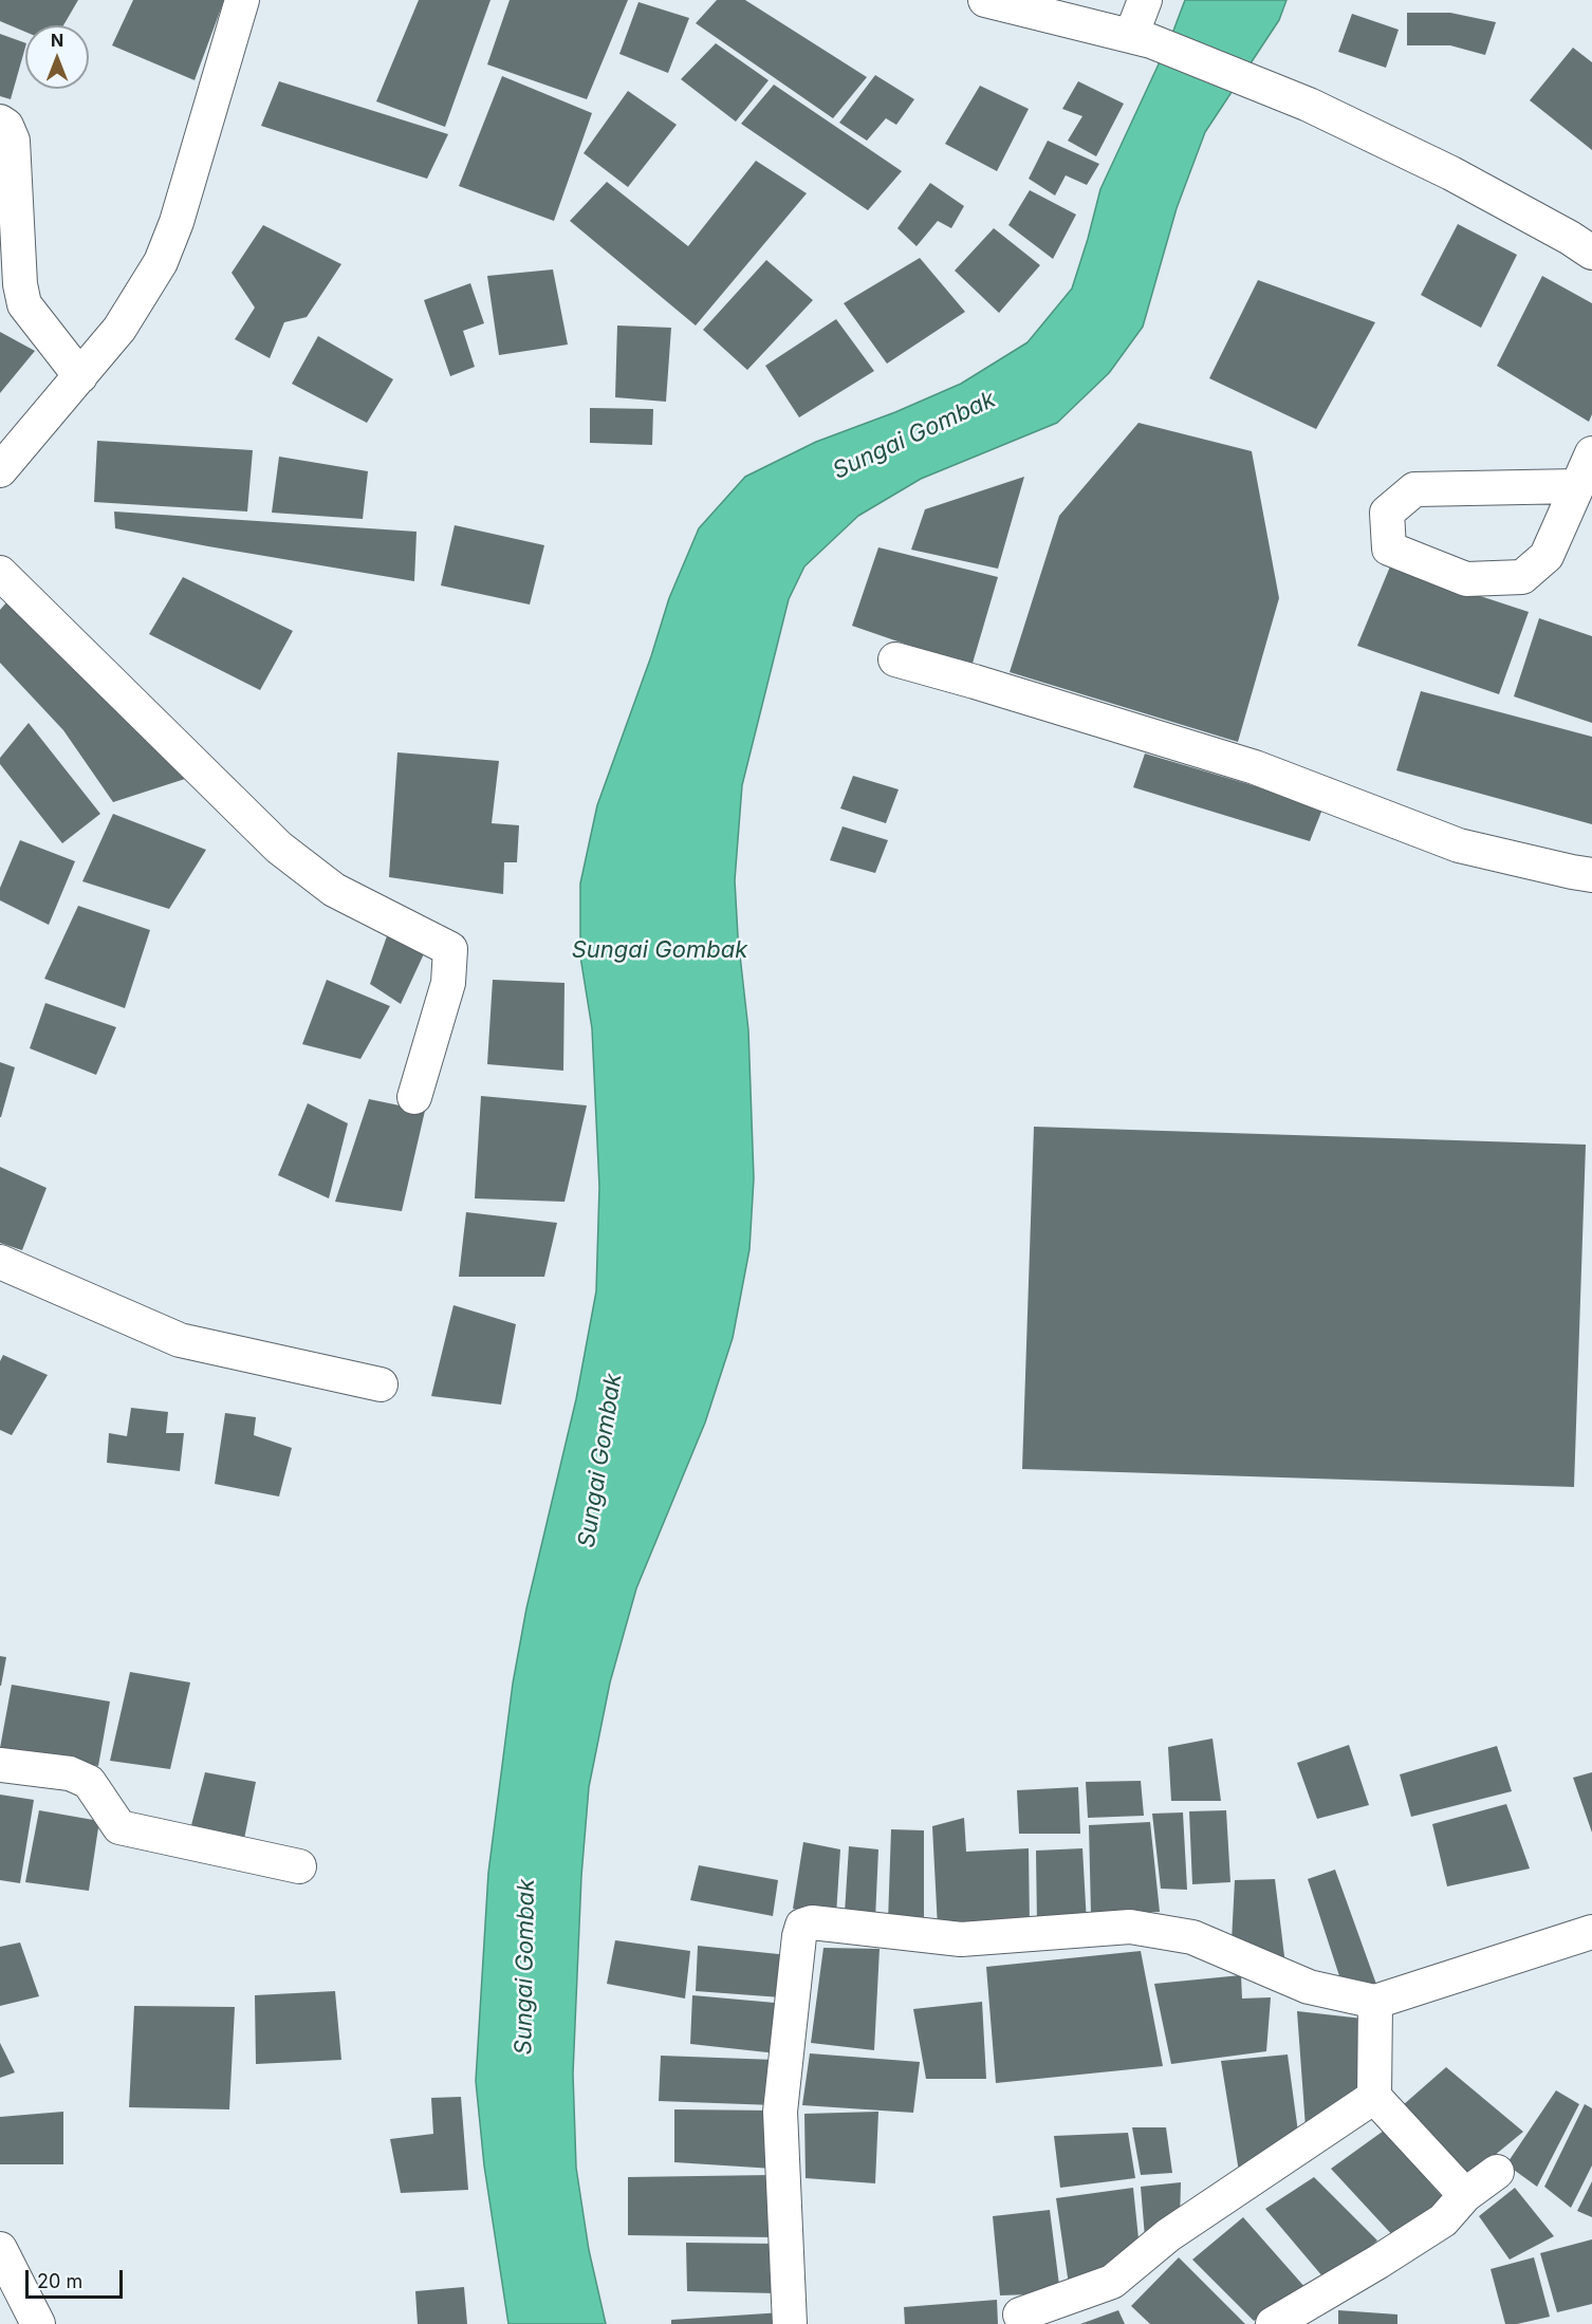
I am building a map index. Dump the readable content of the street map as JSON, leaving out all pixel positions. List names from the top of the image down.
{
  "water": ["Sungai Gombak"],
  "scale_bar": "20 m",
  "north": "top"
}
